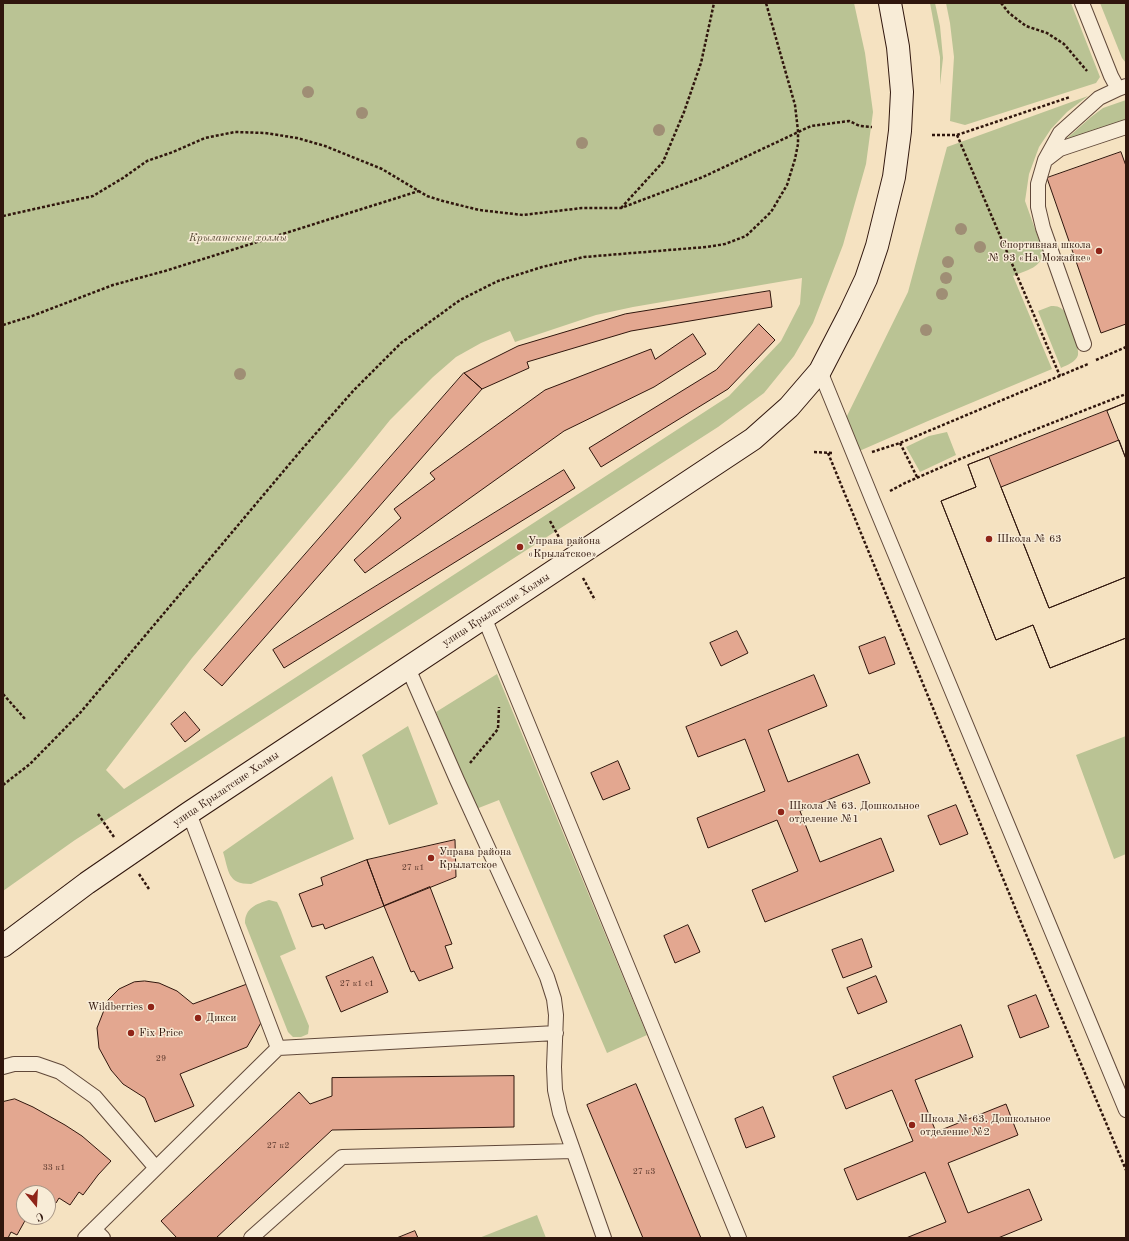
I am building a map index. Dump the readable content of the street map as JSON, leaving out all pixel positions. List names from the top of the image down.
{
  "streets": {
    "street": ["улица Крылатские Холмы"]
  },
  "parks": ["Крылатские холмы"],
  "places": [
    "Спортивная школа № 93 «На Можайке»",
    "Школа № 63",
    "Управа района «Крылатское»",
    "Школа № 63. Дошкольное отделение №1",
    "Управа района Крылатское",
    "Wildberries",
    "Дикси",
    "Fix Price",
    "Школа № 63. Дошкольное отделение №2"
  ],
  "house_numbers": [
    "27 к1",
    "27 к1 с1",
    "29",
    "27 к2",
    "33 к1",
    "27 к3"
  ],
  "north": "bottom"
}
